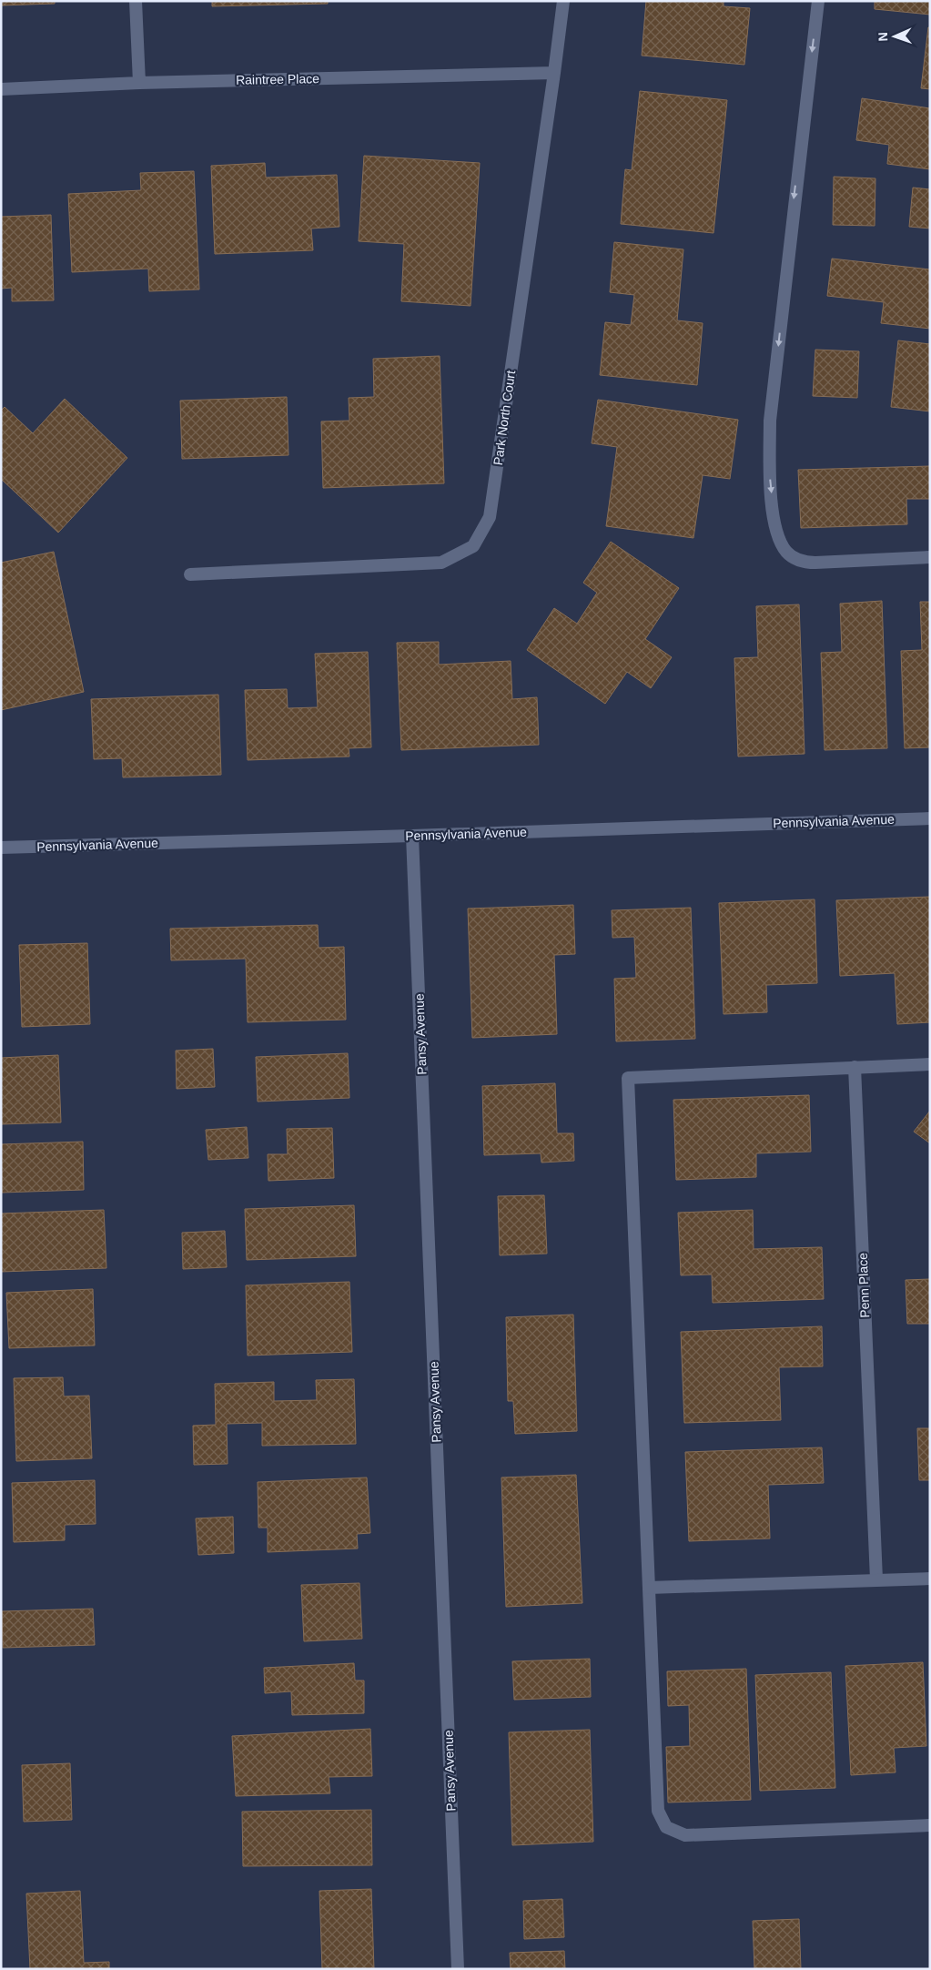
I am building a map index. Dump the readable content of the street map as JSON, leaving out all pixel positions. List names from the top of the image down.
{
  "streets": {
    "street": [
      "Raintree Place",
      "Park North Court",
      "Pennsylvania Avenue",
      "Pansy Avenue",
      "Penn Place"
    ]
  },
  "crossings": [
    ["Raintree Place", "Park North Court"],
    ["Pennsylvania Avenue", "Pansy Avenue"]
  ],
  "north": "left"
}
